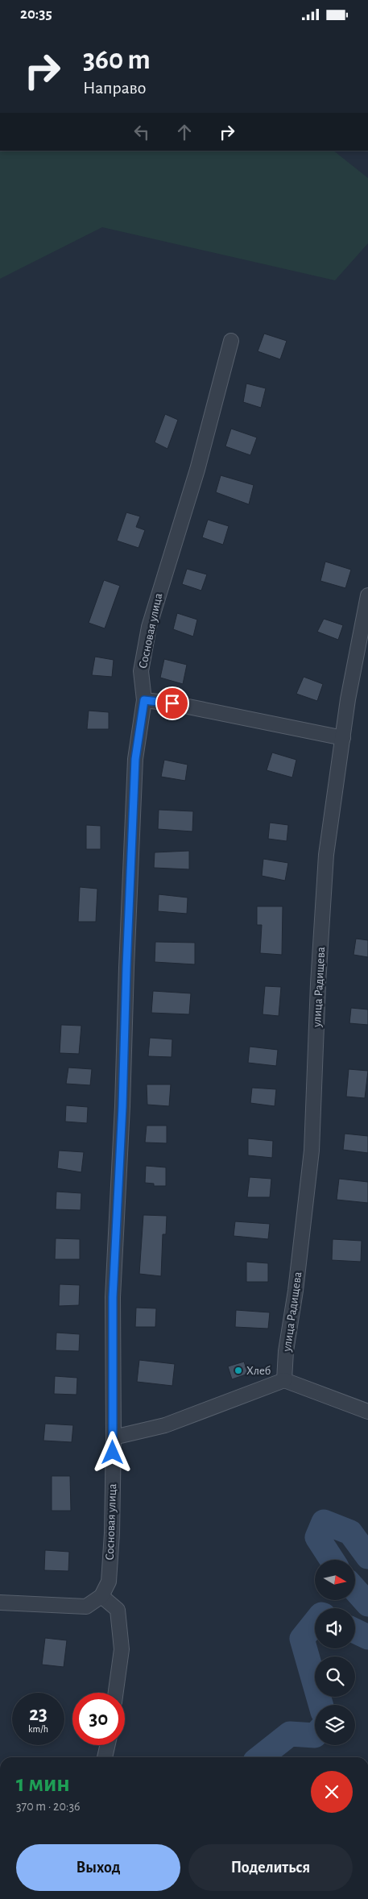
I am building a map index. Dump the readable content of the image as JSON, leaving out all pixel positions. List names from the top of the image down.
{
  "streets": {
    "street": ["Сосновая улица", "улица Радищева"]
  },
  "places": ["Хлеб"],
  "north": "right",
  "page": {
    "status": "20:35",
    "turn": ["360 m", "Направо"],
    "speed": "23 km/h",
    "limit": "30",
    "heading": ["1 мин", "370 m · 20:36"],
    "buttons": ["Выход", "Поделиться"]
  }
}
